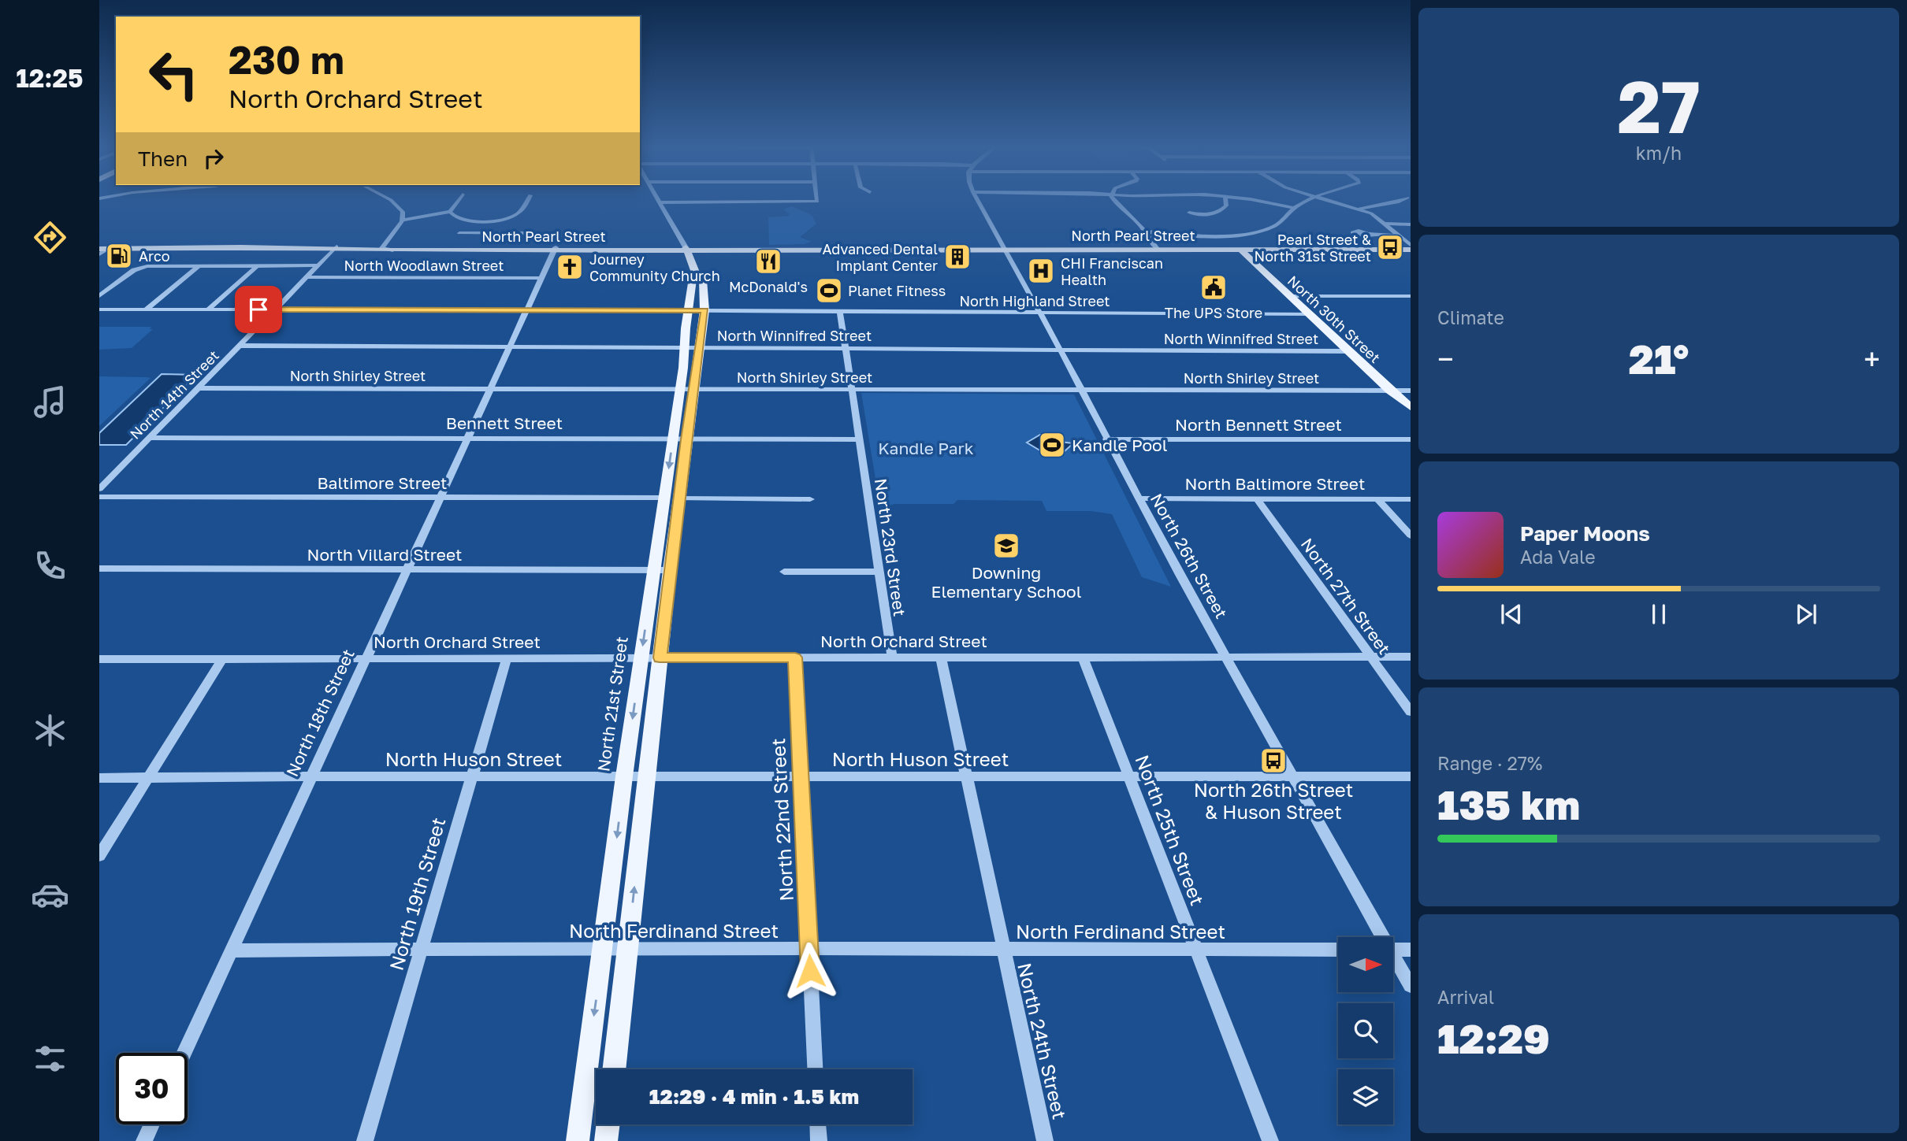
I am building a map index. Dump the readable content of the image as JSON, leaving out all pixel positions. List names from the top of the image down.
{
  "streets": {
    "main road": ["North Pearl Street", "North 30th Street", "North 21st Street"],
    "street": [
      "North Woodlawn Street",
      "North Highland Street",
      "North Winnifred Street",
      "North Shirley Street",
      "North 14th Street",
      "Bennett Street",
      "North Bennett Street",
      "Baltimore Street",
      "North Baltimore Street",
      "North 23rd Street",
      "North Villard Street",
      "North 26th Street",
      "North 27th Street",
      "North Orchard Street",
      "North 18th Street",
      "North Huson Street",
      "North 22nd Street",
      "North 25th Street",
      "North 19th Street",
      "North Ferdinand Street",
      "North 24th Street"
    ]
  },
  "crossings": [
    ["North Pearl Street", "North 30th Street"],
    ["North Pearl Street", "North 14th Street"],
    ["North Pearl Street", "North 26th Street"],
    ["North Pearl Street", "North 21st Street"],
    ["North Pearl Street", "North 18th Street"],
    ["North Woodlawn Street", "North 14th Street"],
    ["North Woodlawn Street", "North 18th Street"],
    ["North Highland Street", "North 30th Street"],
    ["North Highland Street", "North 14th Street"],
    ["North Highland Street", "North 23rd Street"],
    ["North Highland Street", "North 26th Street"],
    ["North Highland Street", "North 21st Street"],
    ["North Highland Street", "North 18th Street"],
    ["North 30th Street", "North Winnifred Street"],
    ["North 30th Street", "North Shirley Street"],
    ["North Winnifred Street", "North 14th Street"],
    ["North Winnifred Street", "North 23rd Street"],
    ["North Winnifred Street", "North 26th Street"],
    ["North Winnifred Street", "North 21st Street"],
    ["North Winnifred Street", "North 18th Street"],
    ["North Shirley Street", "North 14th Street"],
    ["North Shirley Street", "North 23rd Street"],
    ["North Shirley Street", "North 26th Street"],
    ["North Shirley Street", "North 21st Street"],
    ["North Shirley Street", "North 18th Street"],
    ["North 14th Street", "Bennett Street"],
    ["Bennett Street", "North 23rd Street"],
    ["Bennett Street", "North 21st Street"],
    ["Bennett Street", "North 18th Street"],
    ["North Bennett Street", "North 26th Street"],
    ["Baltimore Street", "North 21st Street"],
    ["Baltimore Street", "North 18th Street"],
    ["North Baltimore Street", "North 26th Street"],
    ["North Baltimore Street", "North 27th Street"],
    ["North 23rd Street", "North Orchard Street"],
    ["North Villard Street", "North 21st Street"],
    ["North Villard Street", "North 18th Street"],
    ["North 26th Street", "North Orchard Street"],
    ["North 26th Street", "North Huson Street"],
    ["North 27th Street", "North Orchard Street"],
    ["North Orchard Street", "North 21st Street"],
    ["North Orchard Street", "North 18th Street"],
    ["North Orchard Street", "North 22nd Street"],
    ["North Orchard Street", "North 25th Street"],
    ["North Orchard Street", "North 19th Street"],
    ["North Orchard Street", "North 24th Street"],
    ["North 21st Street", "North Huson Street"],
    ["North 21st Street", "North Ferdinand Street"],
    ["North 18th Street", "North Huson Street"],
    ["North 18th Street", "North Ferdinand Street"],
    ["North Huson Street", "North 22nd Street"],
    ["North Huson Street", "North 25th Street"],
    ["North Huson Street", "North 19th Street"],
    ["North Huson Street", "North 24th Street"],
    ["North 22nd Street", "North Ferdinand Street"],
    ["North 25th Street", "North Ferdinand Street"],
    ["North 19th Street", "North Ferdinand Street"],
    ["North Ferdinand Street", "North 24th Street"]
  ],
  "parks": ["Kandle Park"],
  "places": {
    "bus stop": ["Pearl Street & North 31st Street", "North 26th Street & Huson Street"],
    "fuel station": ["Arco"],
    "building": ["Advanced Dental Implant Center"],
    "restaurant": ["McDonald's"],
    "church": ["Journey Community Church"],
    "hospital": ["CHI Franciscan Health"],
    "public building": ["The UPS Store"],
    "sports": ["Planet Fitness", "Kandle Pool"],
    "school or university": ["Downing Elementary School"]
  },
  "north": "right",
  "page": {
    "tabs": "12:25",
    "tile": [
      ["27", "km/h"],
      "Climate",
      ["Range · 27%", "135 km"],
      ["Arrival", "12:29"]
    ],
    "turn": ["230 m", "North Orchard Street"],
    "then": "Then",
    "heat": ["−", "21°", "+"],
    "song": ["Paper Moons", "Ada Vale"],
    "limit": "30",
    "trip": "12:29 · 4 min · 1.5 km"
  }
}
